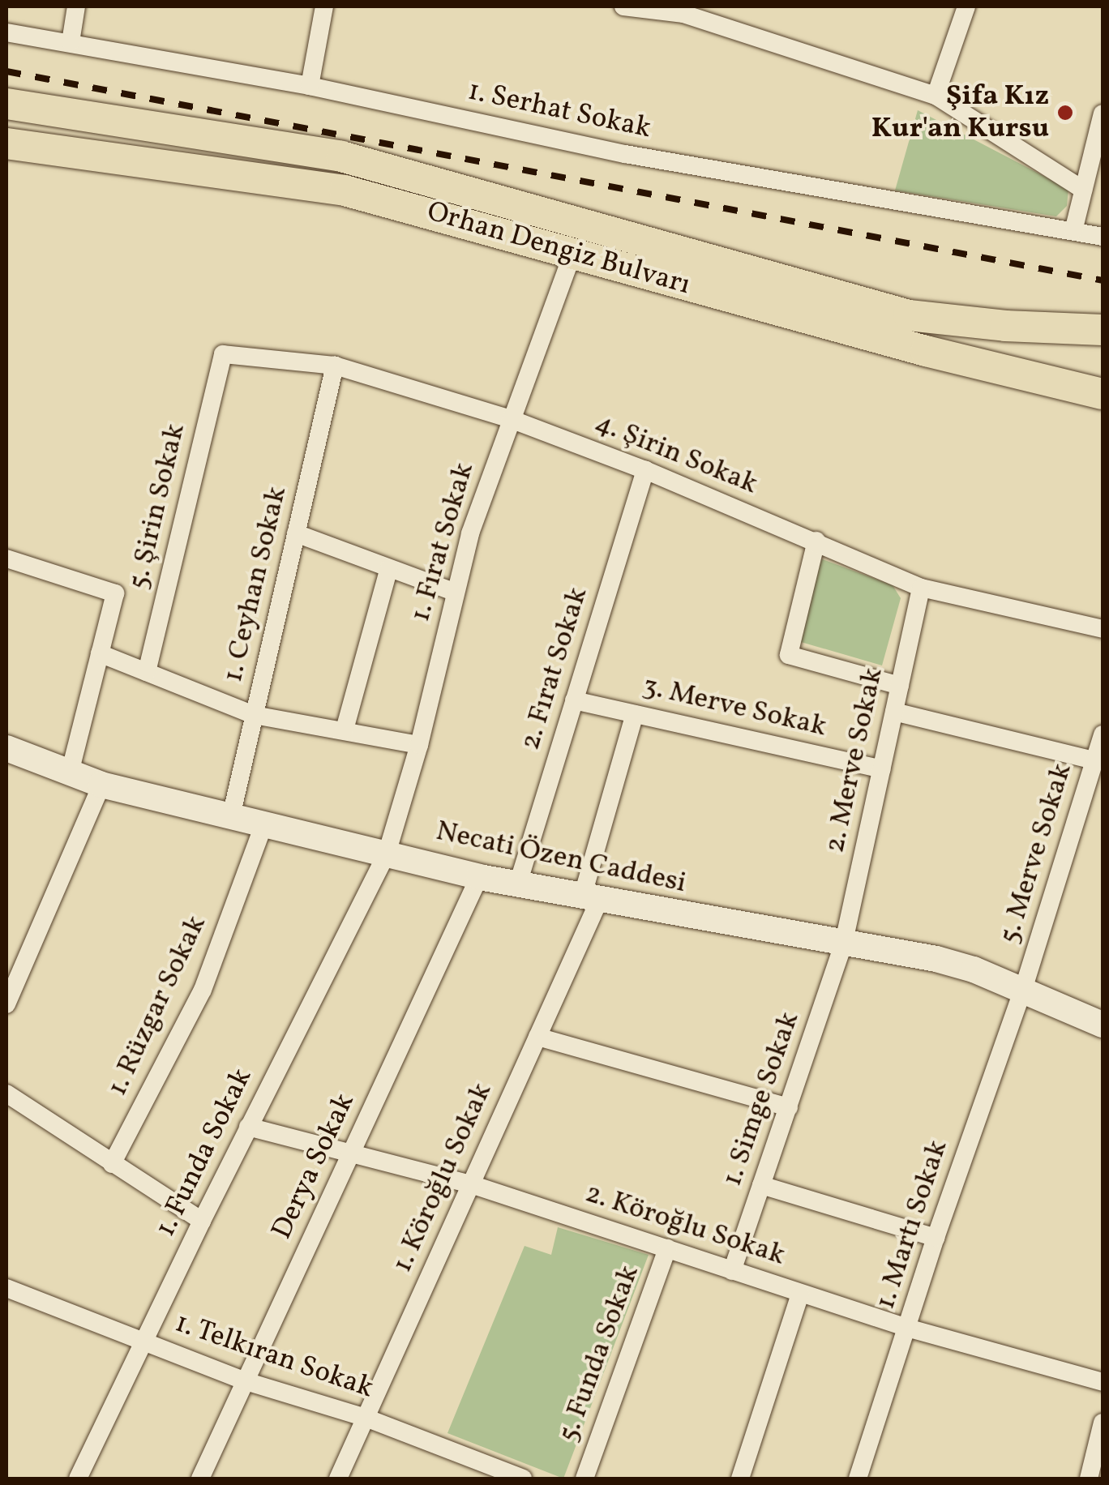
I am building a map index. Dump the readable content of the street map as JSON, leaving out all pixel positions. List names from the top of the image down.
{
  "streets": {
    "main road": ["Orhan Dengiz Bulvarı"],
    "street": [
      "1. Serhat Sokak",
      "4. Şirin Sokak",
      "5. Şirin Sokak",
      "1. Fırat Sokak",
      "1. Ceyhan Sokak",
      "2. Fırat Sokak",
      "3. Merve Sokak",
      "2. Merve Sokak",
      "5. Merve Sokak",
      "Necati Özen Caddesi",
      "1. Rüzgar Sokak",
      "1. Simge Sokak",
      "1. Funda Sokak",
      "Derya Sokak",
      "1. Köroğlu Sokak",
      "2. Köroğlu Sokak",
      "1. Martı Sokak",
      "5. Funda Sokak",
      "1. Telkıran Sokak"
    ]
  },
  "crossings": [
    ["Orhan Dengiz Bulvarı", "1. Fırat Sokak"],
    ["4. Şirin Sokak", "5. Şirin Sokak"],
    ["4. Şirin Sokak", "1. Fırat Sokak"],
    ["4. Şirin Sokak", "1. Ceyhan Sokak"],
    ["4. Şirin Sokak", "2. Fırat Sokak"],
    ["4. Şirin Sokak", "2. Merve Sokak"],
    ["1. Fırat Sokak", "Necati Özen Caddesi"],
    ["1. Fırat Sokak", "1. Funda Sokak"],
    ["1. Ceyhan Sokak", "Necati Özen Caddesi"],
    ["2. Fırat Sokak", "3. Merve Sokak"],
    ["2. Fırat Sokak", "Necati Özen Caddesi"],
    ["3. Merve Sokak", "2. Merve Sokak"],
    ["3. Merve Sokak", "1. Köroğlu Sokak"],
    ["2. Merve Sokak", "Necati Özen Caddesi"],
    ["2. Merve Sokak", "1. Simge Sokak"],
    ["5. Merve Sokak", "Necati Özen Caddesi"],
    ["5. Merve Sokak", "1. Martı Sokak"],
    ["Necati Özen Caddesi", "1. Rüzgar Sokak"],
    ["Necati Özen Caddesi", "1. Simge Sokak"],
    ["Necati Özen Caddesi", "1. Funda Sokak"],
    ["Necati Özen Caddesi", "Derya Sokak"],
    ["Necati Özen Caddesi", "1. Köroğlu Sokak"],
    ["Necati Özen Caddesi", "1. Martı Sokak"],
    ["1. Simge Sokak", "2. Köroğlu Sokak"],
    ["1. Funda Sokak", "2. Köroğlu Sokak"],
    ["1. Funda Sokak", "1. Telkıran Sokak"],
    ["Derya Sokak", "2. Köroğlu Sokak"],
    ["Derya Sokak", "1. Telkıran Sokak"],
    ["1. Köroğlu Sokak", "2. Köroğlu Sokak"],
    ["1. Köroğlu Sokak", "1. Telkıran Sokak"],
    ["2. Köroğlu Sokak", "1. Martı Sokak"],
    ["2. Köroğlu Sokak", "5. Funda Sokak"]
  ],
  "places": ["Şifa Kız Kur'an Kursu"]
}
